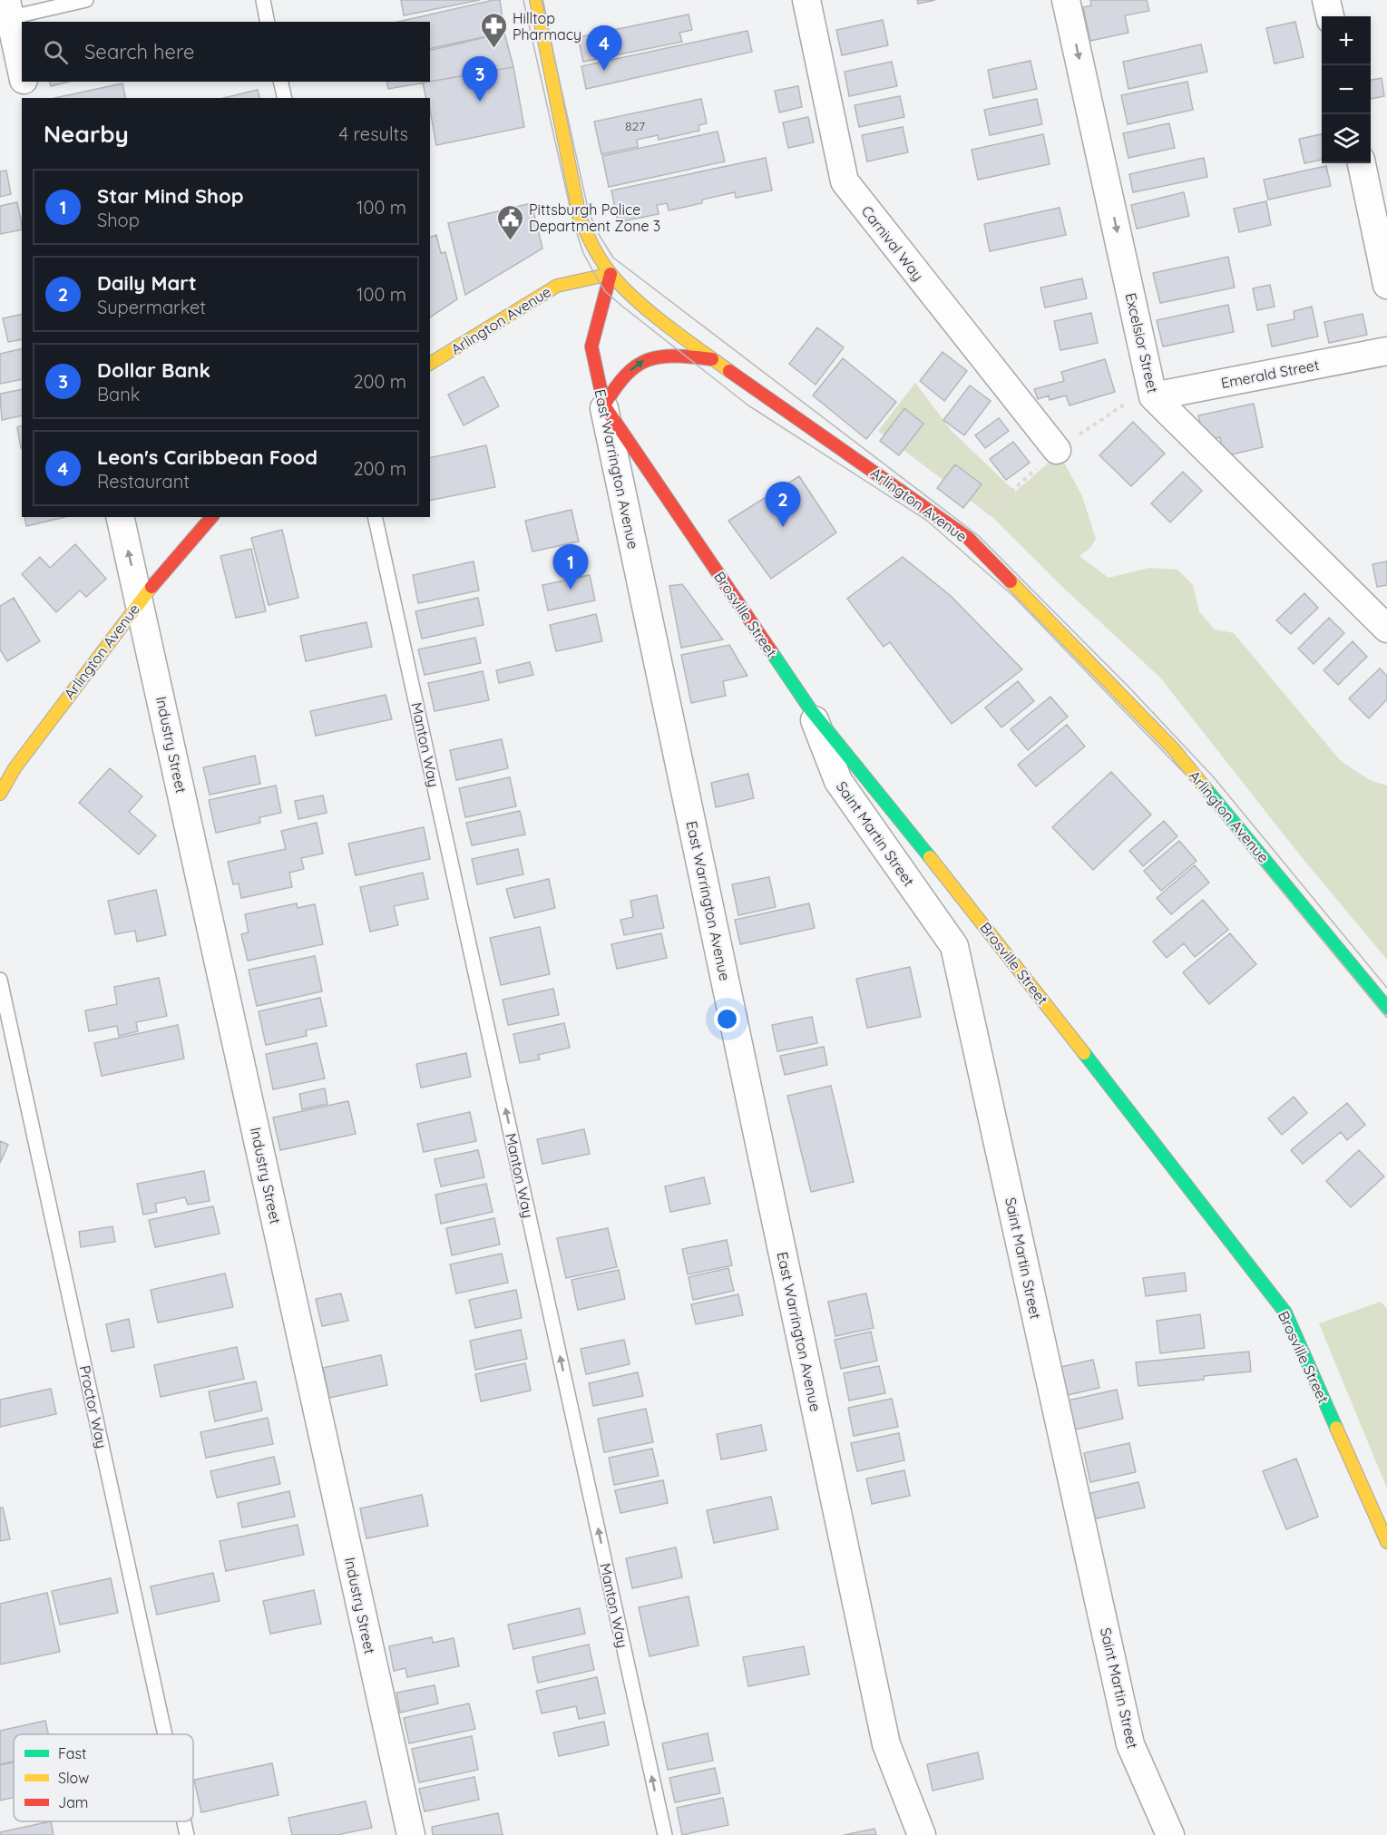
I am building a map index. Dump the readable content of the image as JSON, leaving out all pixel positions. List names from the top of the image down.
{
  "streets": {
    "main road": ["Arlington Avenue", "East Warrington Avenue", "Brosville Street"],
    "street": [
      "Carnival Way",
      "Excelsior Street",
      "Emerald Street",
      "Industry Street",
      "Saint Martin Street"
    ],
    "lane": ["Manton Way", "Proctor Way"]
  },
  "crossings": [
    ["Arlington Avenue", "East Warrington Avenue"],
    ["Arlington Avenue", "Industry Street"],
    ["Excelsior Street", "Emerald Street"],
    ["East Warrington Avenue", "Brosville Street"],
    ["Brosville Street", "Saint Martin Street"]
  ],
  "one_way": ["Excelsior Street", "Manton Way"],
  "places": {
    "pharmacy": ["Hilltop Pharmacy"],
    "public building": ["Pittsburgh Police Department Zone 3"]
  },
  "house_numbers": ["827"],
  "legend": ["Fast", "Slow", "Jam"],
  "page": {
    "map_buttons": ["+", "−"],
    "search": "Search here",
    "pins": [
      "4",
      "3",
      "2",
      "1"
    ],
    "heading": ["Nearby", "4 results"],
    "list": [
      {
        "mark": "1",
        "name": "Star Mind Shop",
        "note": "Shop",
        "value": "100 m"
      },
      {
        "mark": "2",
        "name": "Daily Mart",
        "note": "Supermarket",
        "value": "100 m"
      },
      {
        "mark": "3",
        "name": "Dollar Bank",
        "note": "Bank",
        "value": "200 m"
      },
      {
        "mark": "4",
        "name": "Leon's Caribbean Food",
        "note": "Restaurant",
        "value": "200 m"
      }
    ]
  }
}
